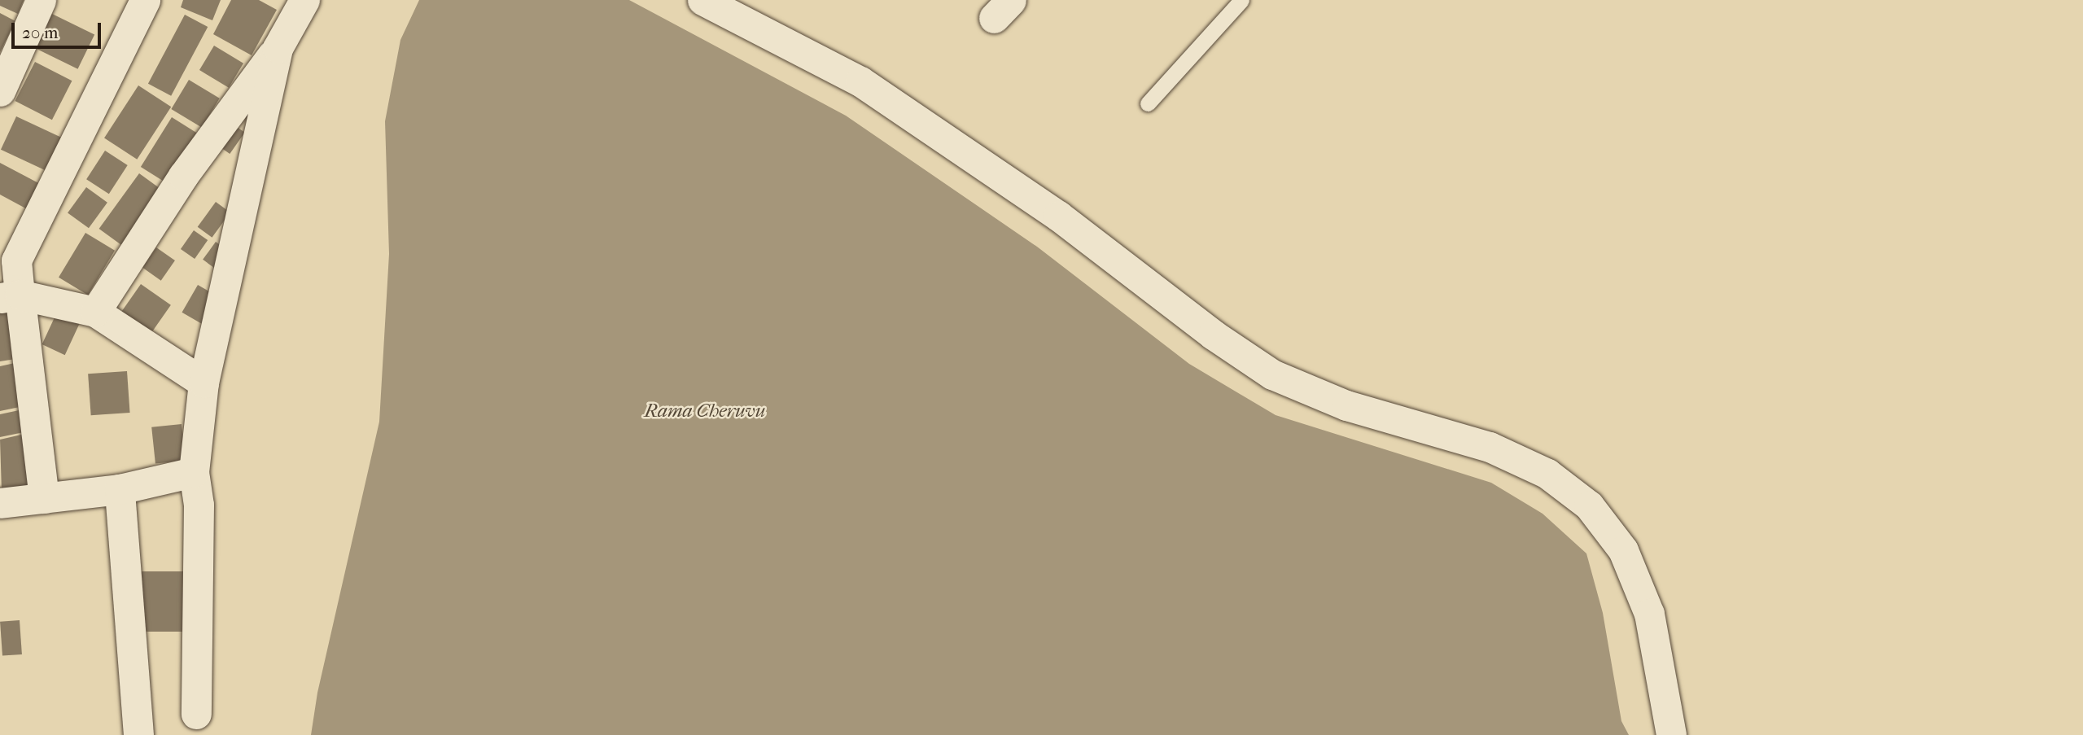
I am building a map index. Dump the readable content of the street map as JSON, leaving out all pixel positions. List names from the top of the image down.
{
  "water": ["Rama Cheruvu"],
  "scale_bar": "20 m"
}
